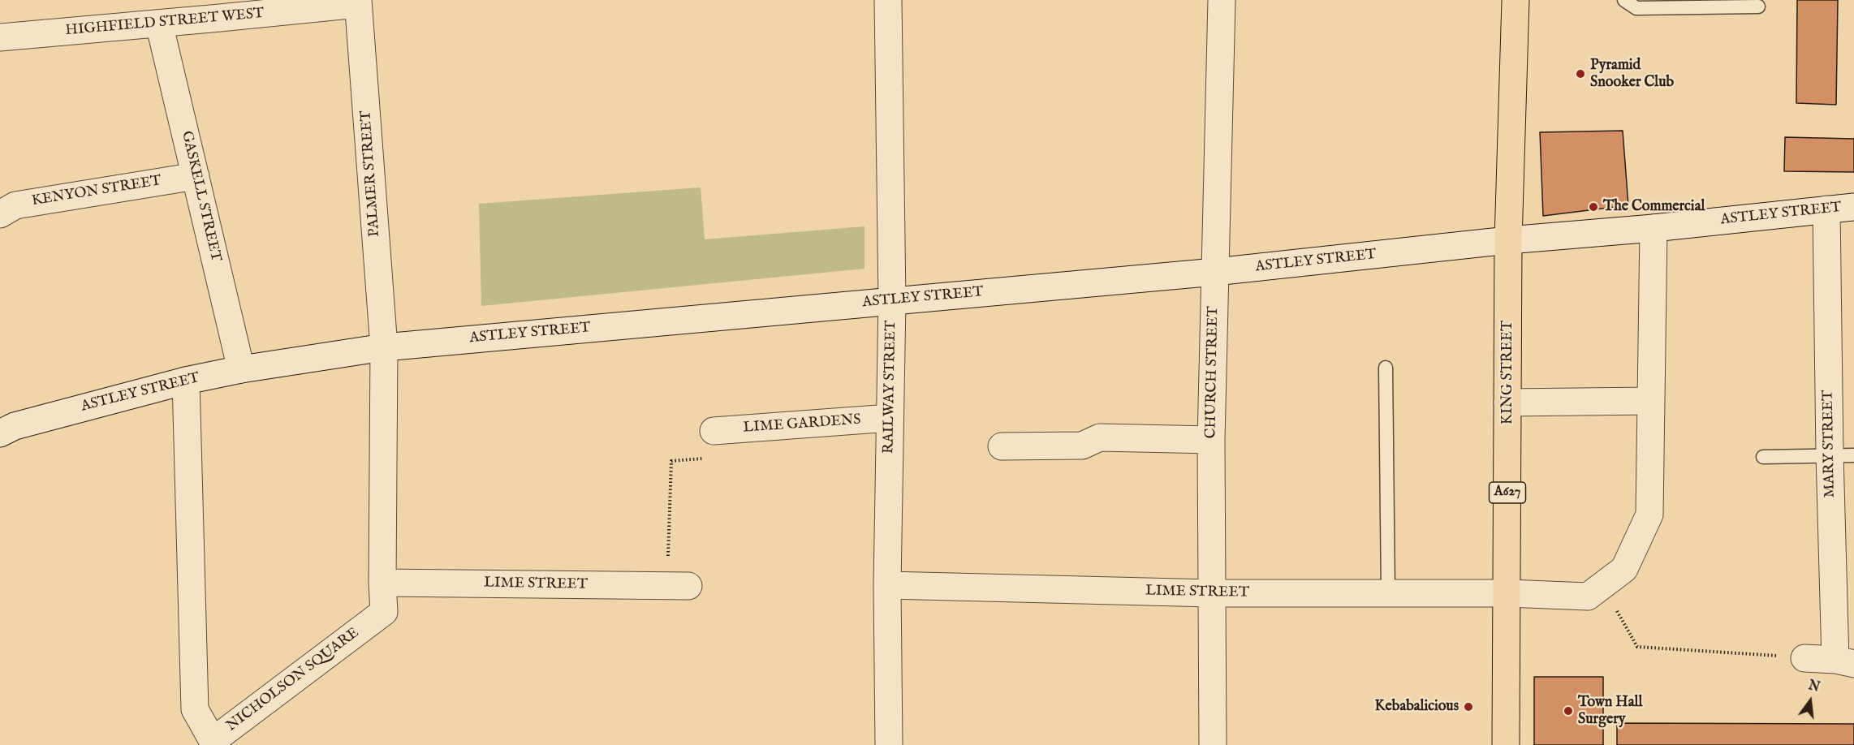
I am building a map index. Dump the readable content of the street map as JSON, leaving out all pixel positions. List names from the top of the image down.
{
  "streets": {
    "main road": ["KING STREET", "A627"],
    "street": [
      "HIGHFIELD STREET WEST",
      "PALMER STREET",
      "KENYON STREET",
      "GASKELL STREET",
      "ASTLEY STREET",
      "CHURCH STREET",
      "RAILWAY STREET",
      "LIME GARDENS",
      "MARY STREET",
      "LIME STREET",
      "NICHOLSON SQUARE"
    ]
  },
  "crossings": [
    ["HIGHFIELD STREET WEST", "PALMER STREET"],
    ["HIGHFIELD STREET WEST", "GASKELL STREET"],
    ["PALMER STREET", "ASTLEY STREET"],
    ["PALMER STREET", "NICHOLSON SQUARE"],
    ["KENYON STREET", "GASKELL STREET"],
    ["GASKELL STREET", "ASTLEY STREET"],
    ["ASTLEY STREET", "CHURCH STREET"],
    ["ASTLEY STREET", "KING STREET"],
    ["ASTLEY STREET", "RAILWAY STREET"],
    ["ASTLEY STREET", "MARY STREET"],
    ["ASTLEY STREET", "LIME STREET"],
    ["ASTLEY STREET", "NICHOLSON SQUARE"],
    ["CHURCH STREET", "LIME STREET"],
    ["KING STREET", "LIME STREET"],
    ["RAILWAY STREET", "LIME GARDENS"],
    ["RAILWAY STREET", "LIME STREET"],
    ["LIME STREET", "NICHOLSON SQUARE"]
  ],
  "places": [
    "Pyramid Snooker Club",
    "The Commercial",
    "Kebabalicious",
    "Town Hall Surgery"
  ],
  "north": "top"
}
